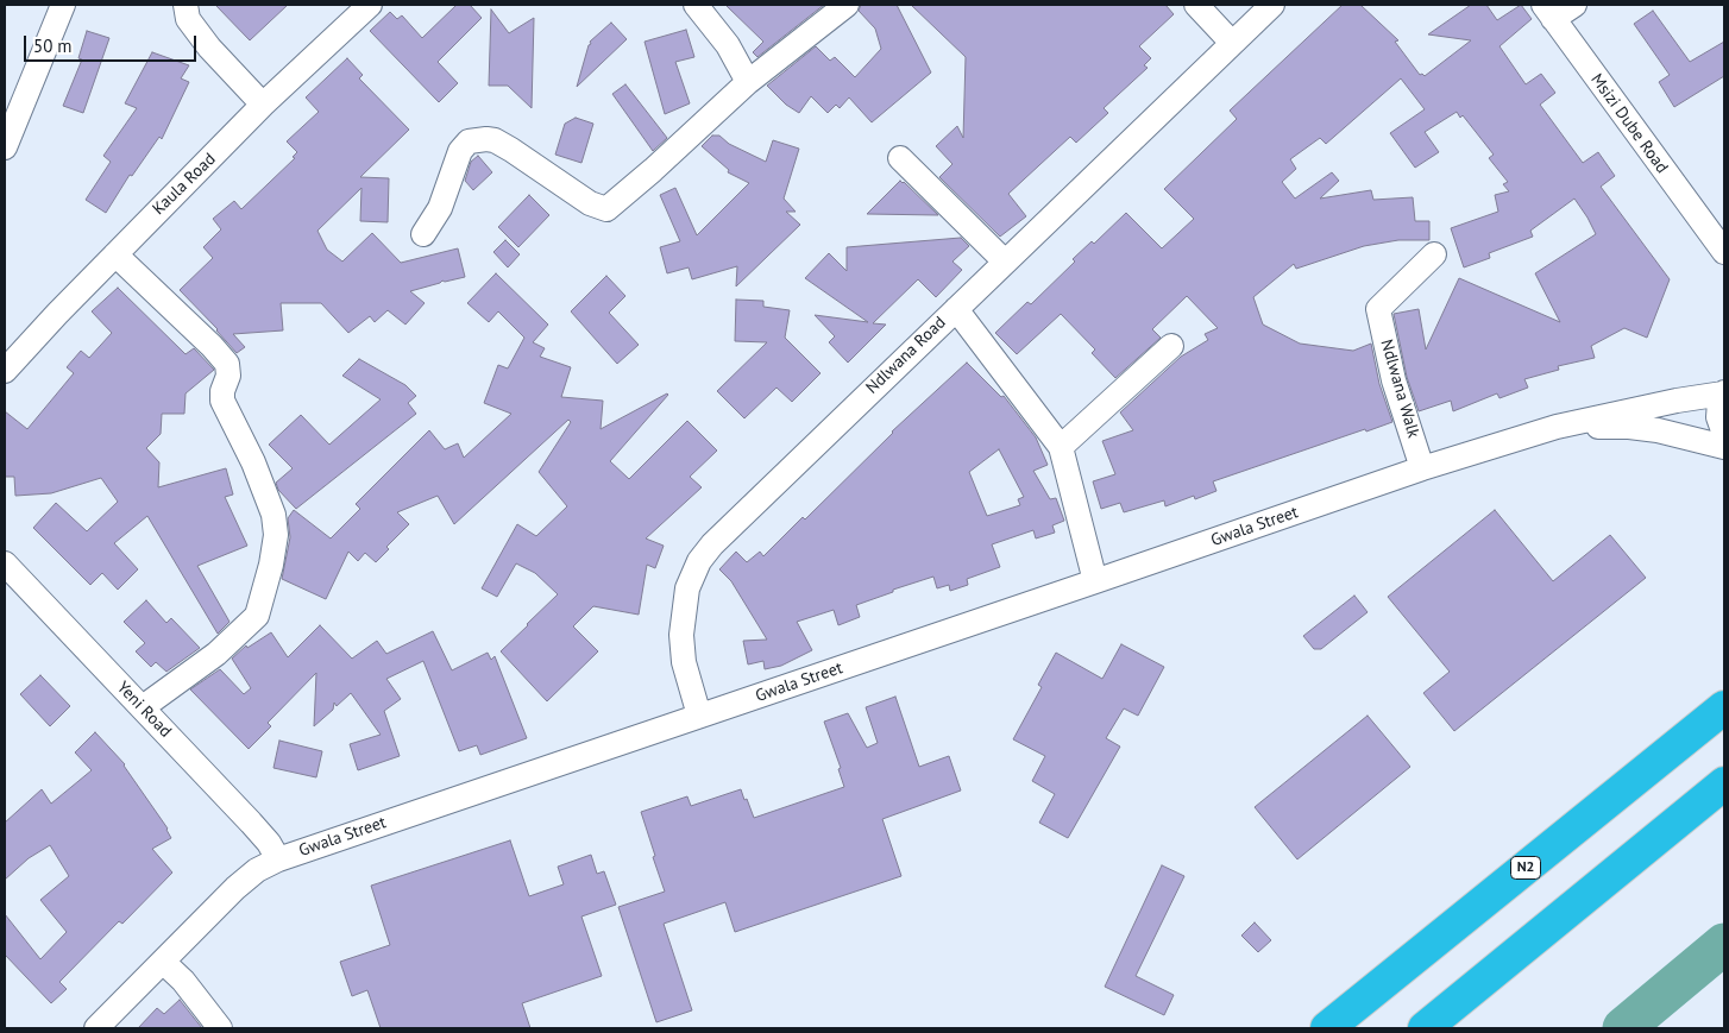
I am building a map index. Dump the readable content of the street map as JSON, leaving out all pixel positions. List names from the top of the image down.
{
  "streets": {
    "highway": ["N2"],
    "street": [
      "Msizi Dube Road",
      "Kaula Road",
      "Ndlwana Road",
      "Ndlwana Walk",
      "Gwala Street",
      "Yeni Road"
    ]
  },
  "crossings": [
    ["Ndlwana Road", "Gwala Street"],
    ["Ndlwana Walk", "Gwala Street"],
    ["Gwala Street", "Yeni Road"]
  ],
  "scale_bar": "50 m"
}
